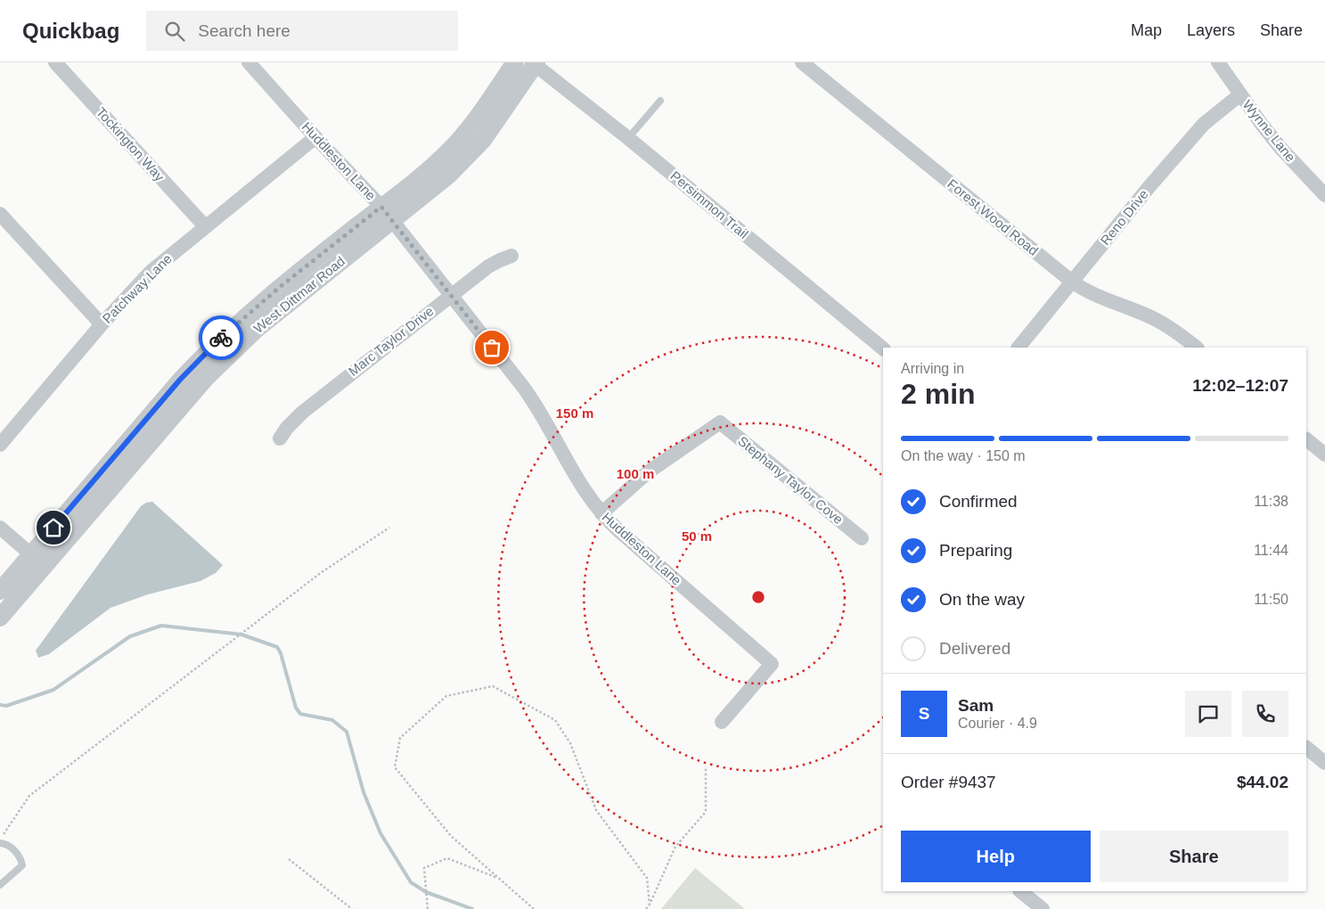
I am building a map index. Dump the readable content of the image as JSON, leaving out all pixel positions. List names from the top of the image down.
{
  "streets": {
    "street": [
      "Wynne Lane",
      "Tockington Way",
      "Huddleston Lane",
      "Persimmon Trail",
      "Forest Wood Road",
      "Reno Drive",
      "Patchway Lane",
      "West Dittmar Road",
      "Marc Taylor Drive",
      "Stephany Taylor Cove"
    ]
  },
  "crossings": [
    ["Wynne Lane", "Reno Drive"],
    ["Tockington Way", "Patchway Lane"],
    ["Huddleston Lane", "Patchway Lane"],
    ["Huddleston Lane", "West Dittmar Road"],
    ["Huddleston Lane", "Marc Taylor Drive"],
    ["Huddleston Lane", "Stephany Taylor Cove"],
    ["Persimmon Trail", "West Dittmar Road"],
    ["Forest Wood Road", "Reno Drive"]
  ],
  "page": {
    "header": "Quickbag",
    "search": "Search here",
    "nav": ["Map", "Layers", "Share"],
    "heading": ["2 min", "Arriving in", "12:02–12:07"],
    "panel": [
      "Sam",
      "Courier · 4.9",
      "Order #9437",
      "$44.02"
    ],
    "bar": "On the way · 150 m",
    "list": [
      ["Confirmed", "11:38"],
      ["Preparing", "11:44"],
      ["On the way", "11:50"],
      "Delivered"
    ],
    "round": "S",
    "buttons": ["Help", "Share"]
  },
  "rings": ["150 m", "100 m", "50 m"]
}
